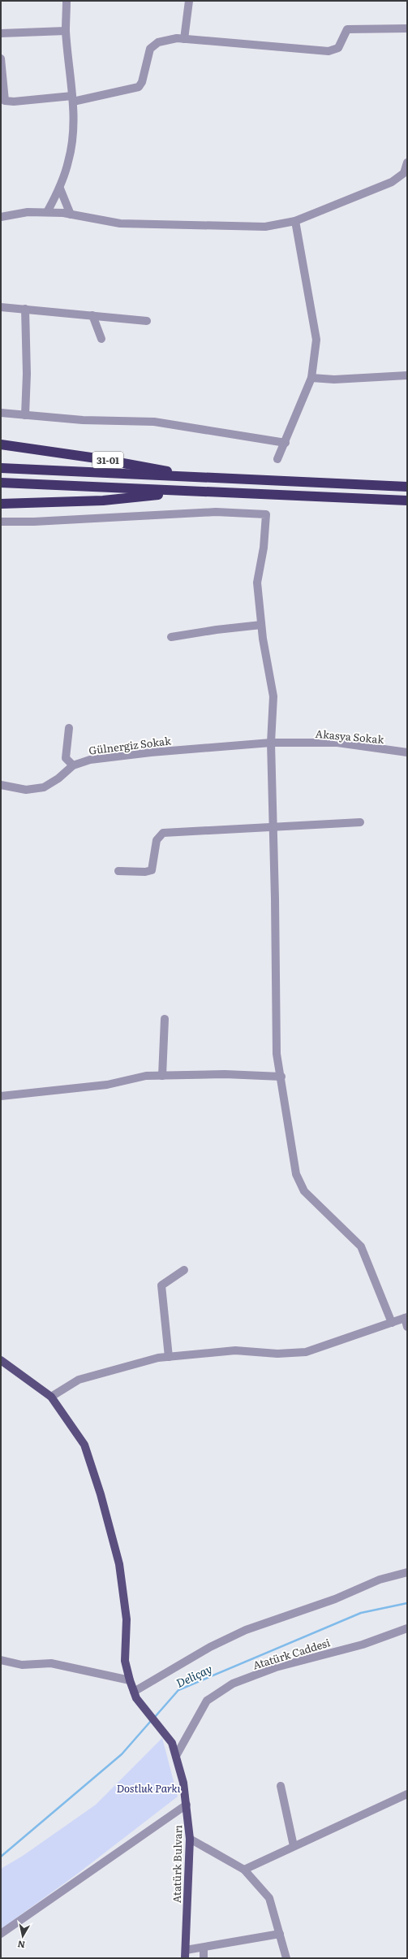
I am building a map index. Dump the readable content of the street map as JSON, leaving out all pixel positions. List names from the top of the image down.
{
  "streets": {
    "highway": ["31-01"],
    "main road": ["Atatürk Bulvarı"],
    "street": ["Akasya Sokak", "Gülnergiz Sokak", "Atatürk Caddesi"]
  },
  "crossings": [
    ["Akasya Sokak", "Gülnergiz Sokak"],
    ["Atatürk Caddesi", "Atatürk Bulvarı"]
  ],
  "water": ["Deliçay"],
  "parks": ["Dostluk Parkı"],
  "north": "bottom"
}
